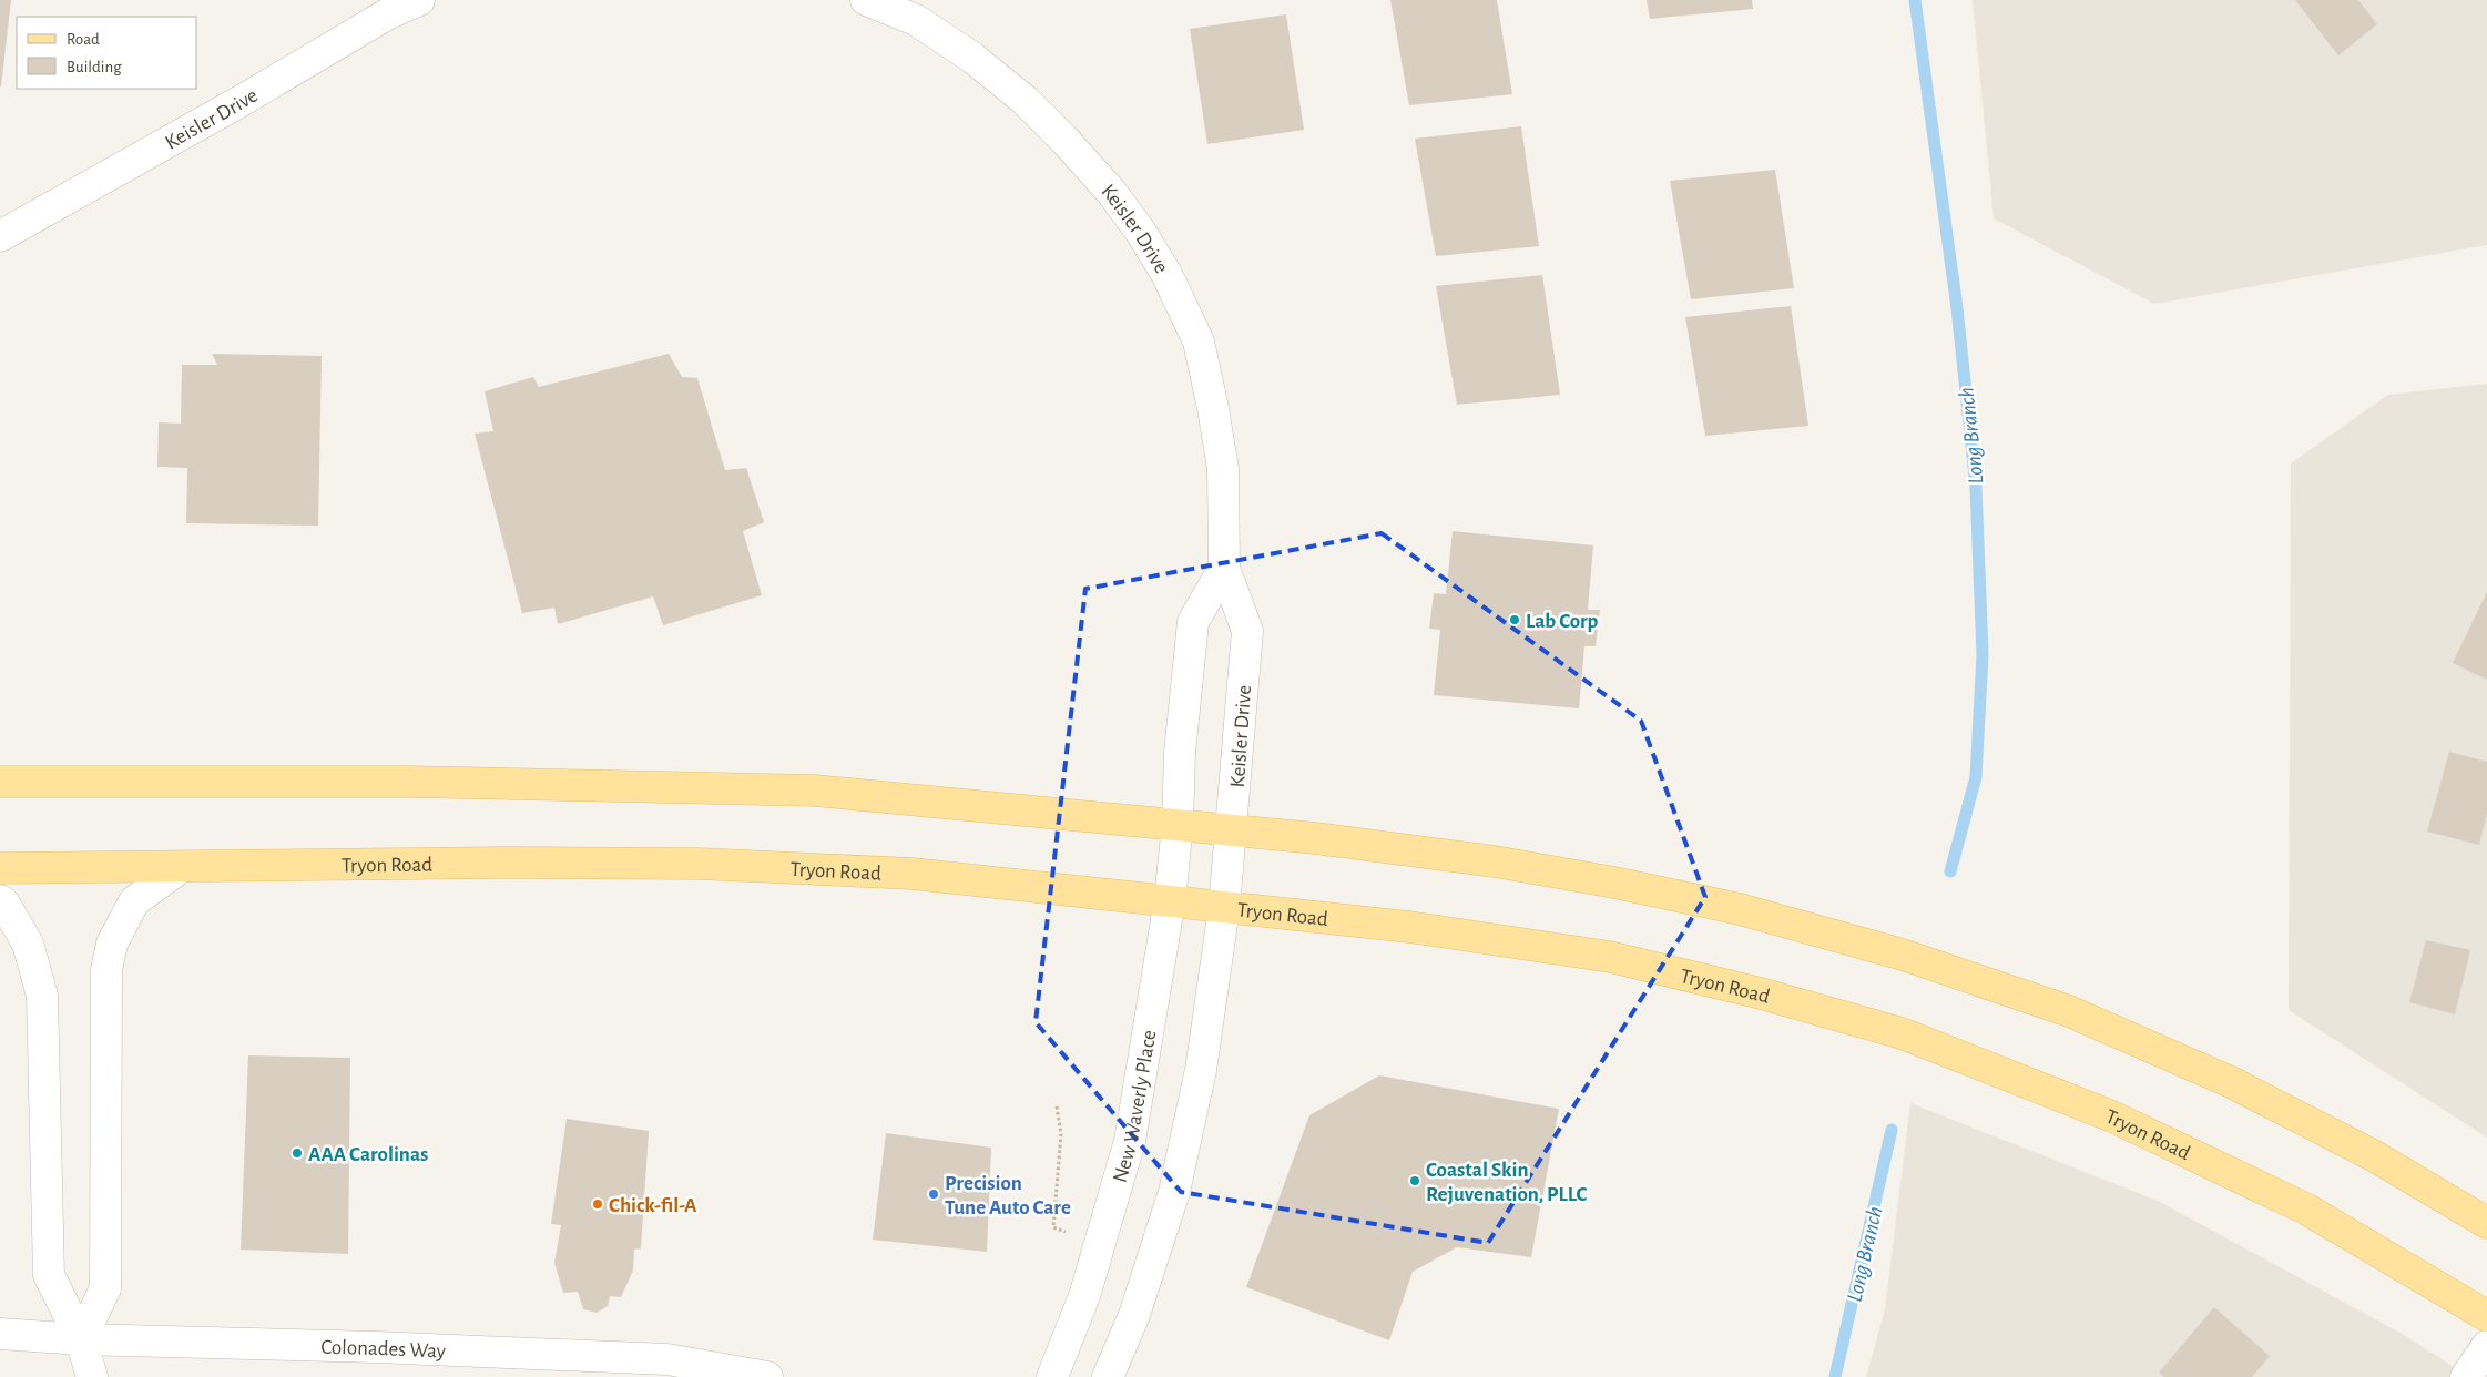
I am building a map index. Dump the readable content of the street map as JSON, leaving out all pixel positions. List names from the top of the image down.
{
  "streets": {
    "main road": ["Tryon Road"],
    "street": ["Keisler Drive", "New Waverly Place", "Colonades Way"]
  },
  "crossings": [
    ["Keisler Drive", "Tryon Road"],
    ["Tryon Road", "New Waverly Place"]
  ],
  "water": ["Long Branch"],
  "places": [
    "Lab Corp",
    "AAA Carolinas",
    "Coastal Skin Rejuvenation, PLLC",
    "Precision Tune Auto Care",
    "Chick-fil-A"
  ],
  "legend": ["Road", "Building"]
}
